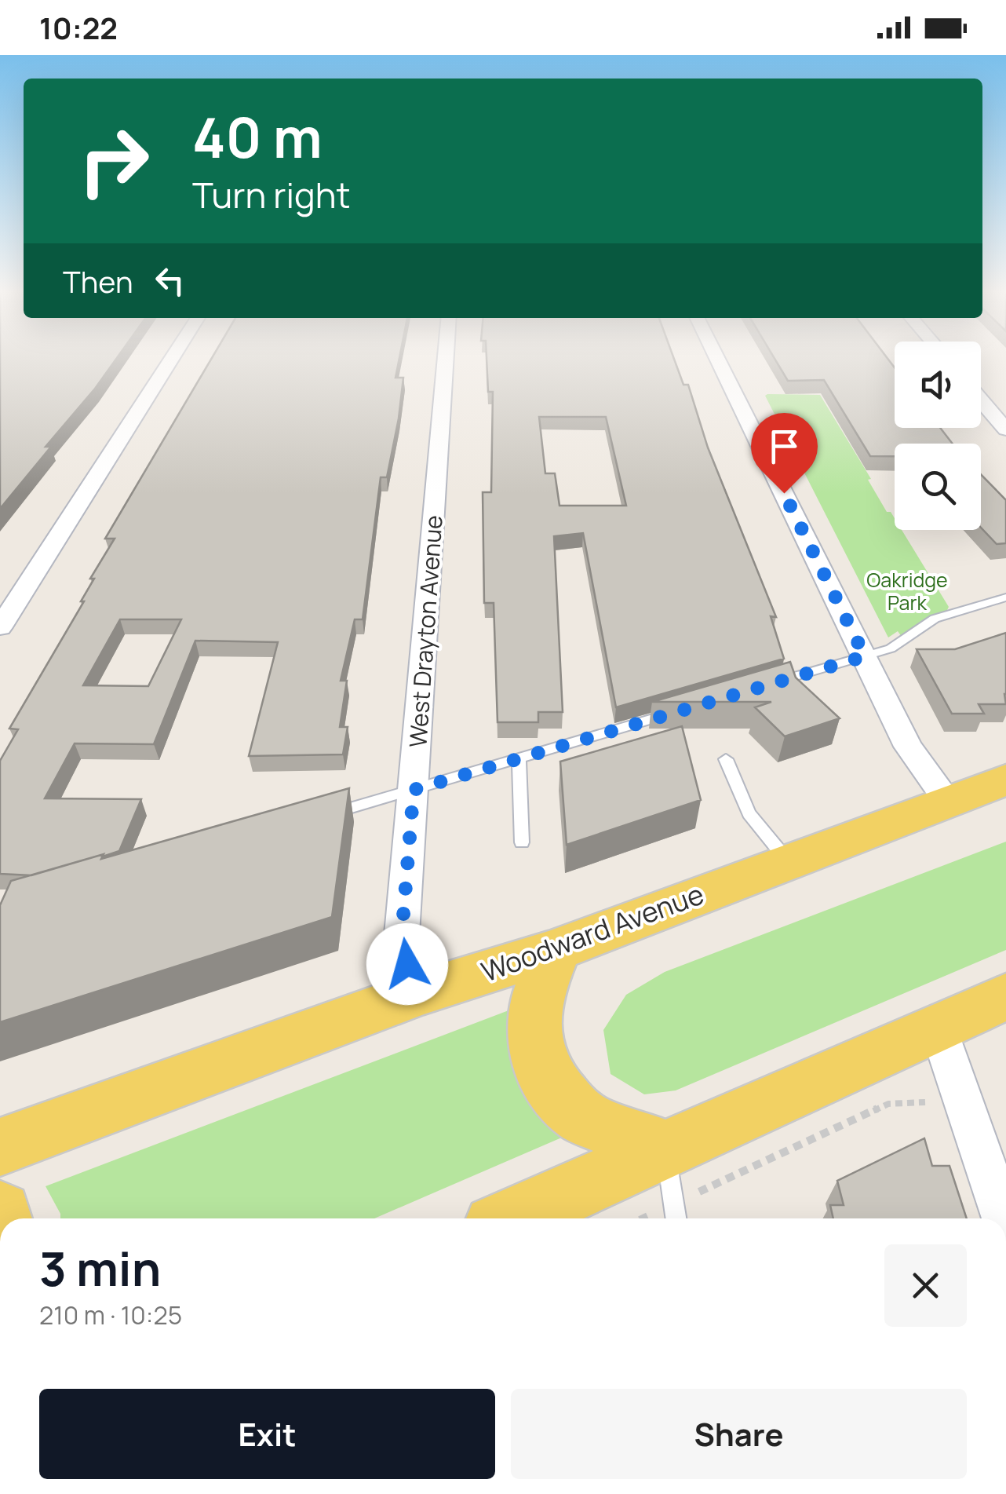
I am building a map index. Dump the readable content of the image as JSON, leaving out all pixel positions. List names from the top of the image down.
{
  "streets": {
    "main road": ["Woodward Avenue"],
    "street": ["West Drayton Avenue"]
  },
  "crossings": [
    ["West Drayton Avenue", "Woodward Avenue"]
  ],
  "parks": ["Oakridge Park"],
  "page": {
    "status": "10:22",
    "turn": ["40 m", "Turn right"],
    "then": "Then",
    "heading": ["3 min", "210 m · 10:25"],
    "buttons": ["Exit", "Share"]
  }
}
